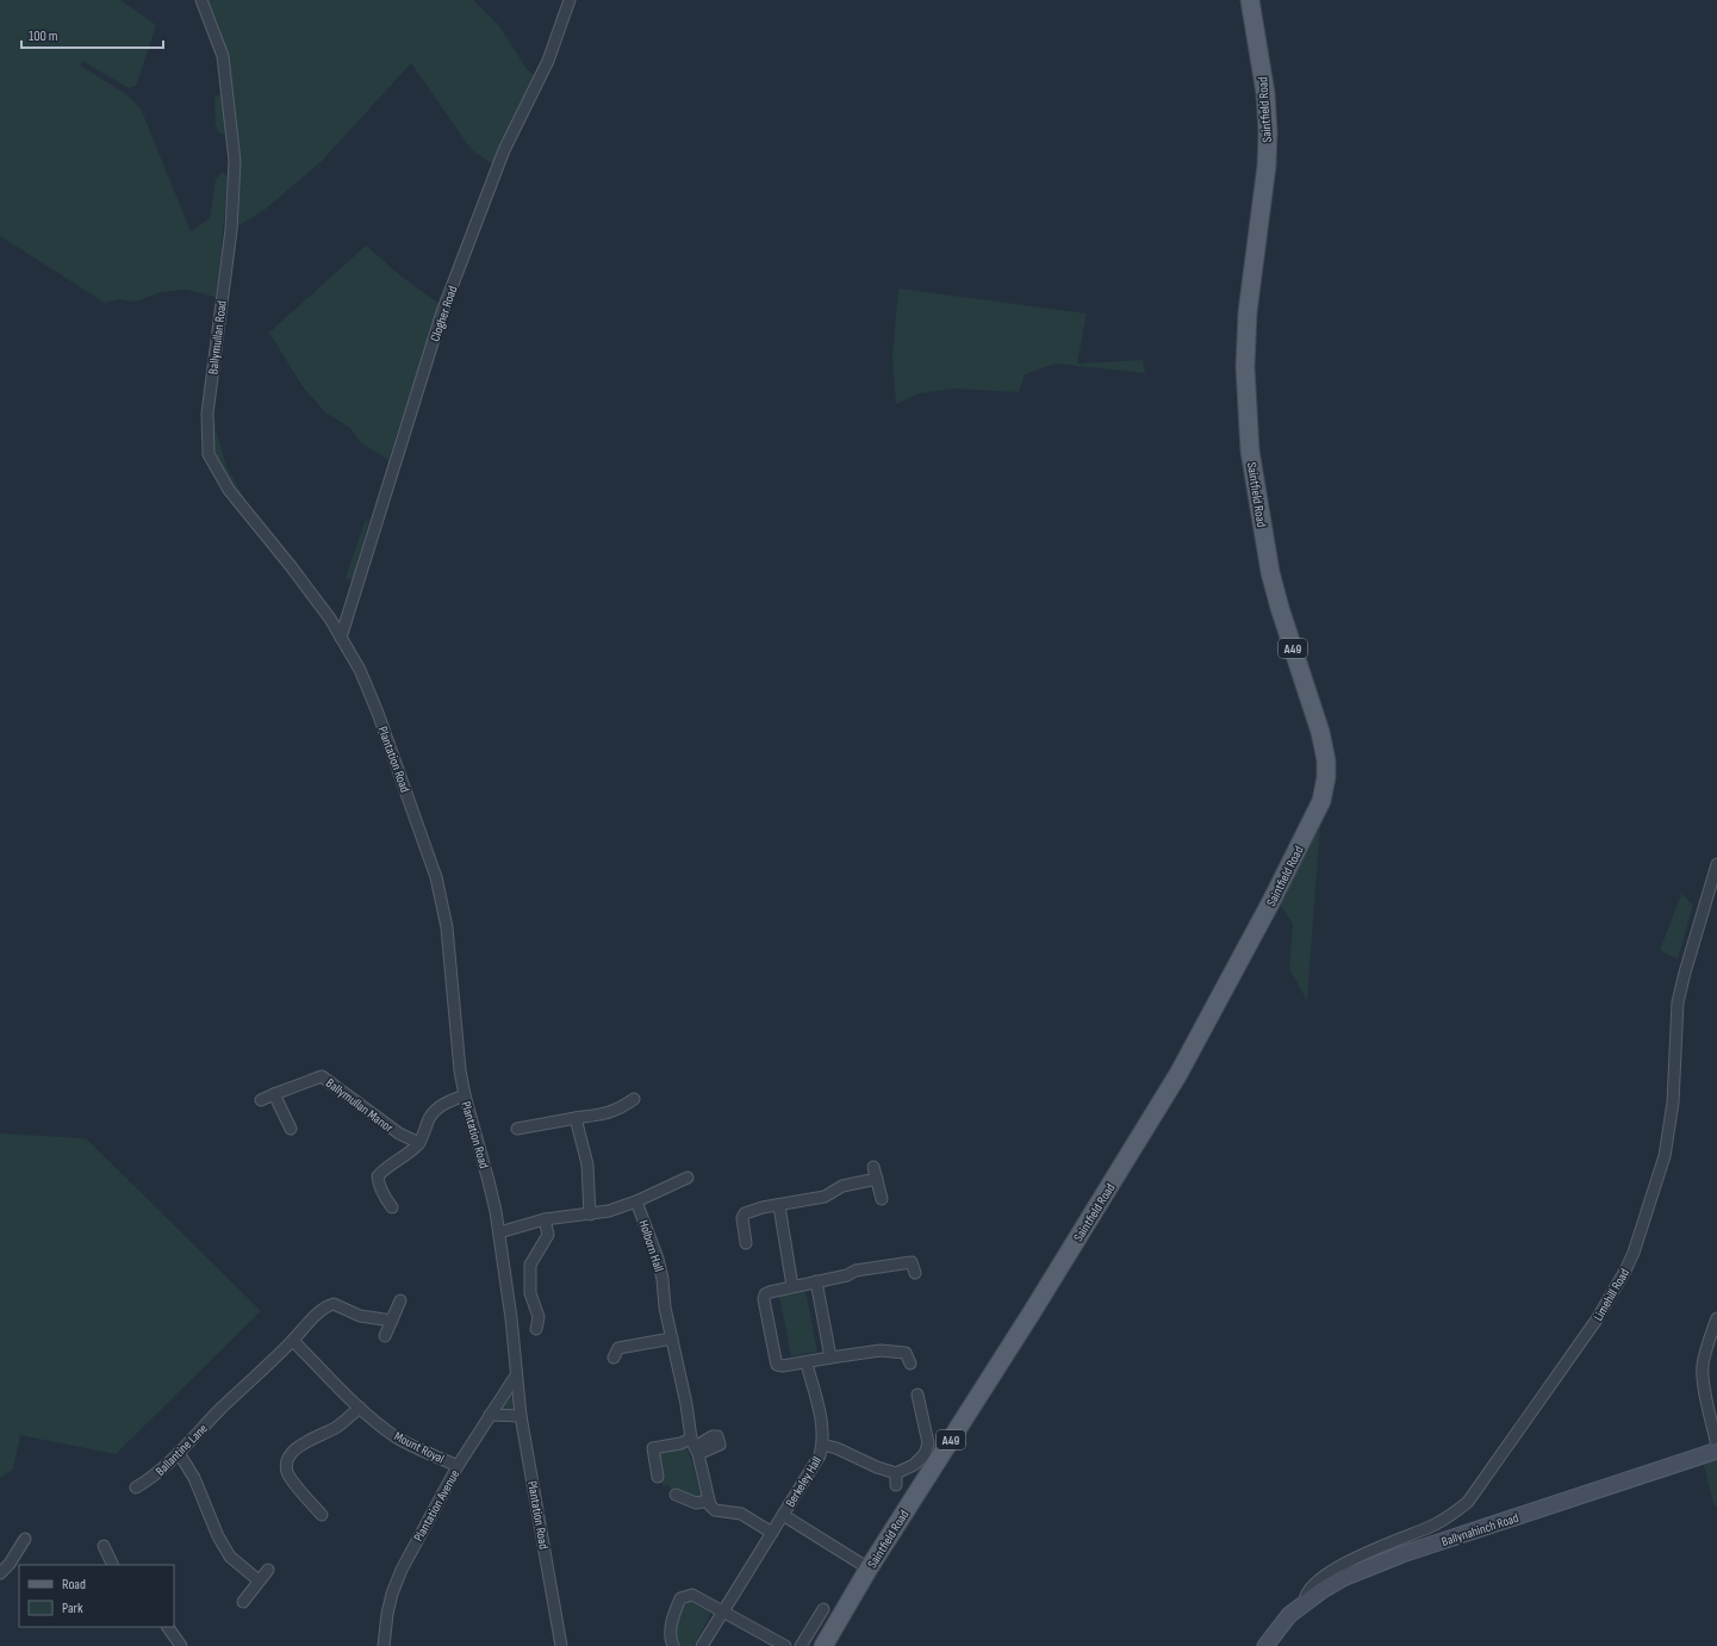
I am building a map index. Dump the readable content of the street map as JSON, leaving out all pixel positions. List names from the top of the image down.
{
  "streets": {
    "main road": ["Saintfield Road", "A49"],
    "street": [
      "Clogher Road",
      "Ballymullan Road",
      "Plantation Road",
      "Ballymullan Manor",
      "Holborn Hall",
      "Limehill Road",
      "Mount Royal",
      "Ballantine Lane",
      "Berkeley Hall",
      "Plantation Avenue",
      "Ballynahinch Road"
    ]
  },
  "crossings": [
    ["Saintfield Road", "Berkeley Hall"],
    ["Clogher Road", "Ballymullan Road"],
    ["Clogher Road", "Plantation Road"],
    ["Ballymullan Road", "Plantation Road"],
    ["Plantation Road", "Plantation Avenue"],
    ["Limehill Road", "Ballynahinch Road"],
    ["Mount Royal", "Ballantine Lane"],
    ["Mount Royal", "Plantation Avenue"]
  ],
  "legend": ["Road", "Park"],
  "scale_bar": "100 m"
}
